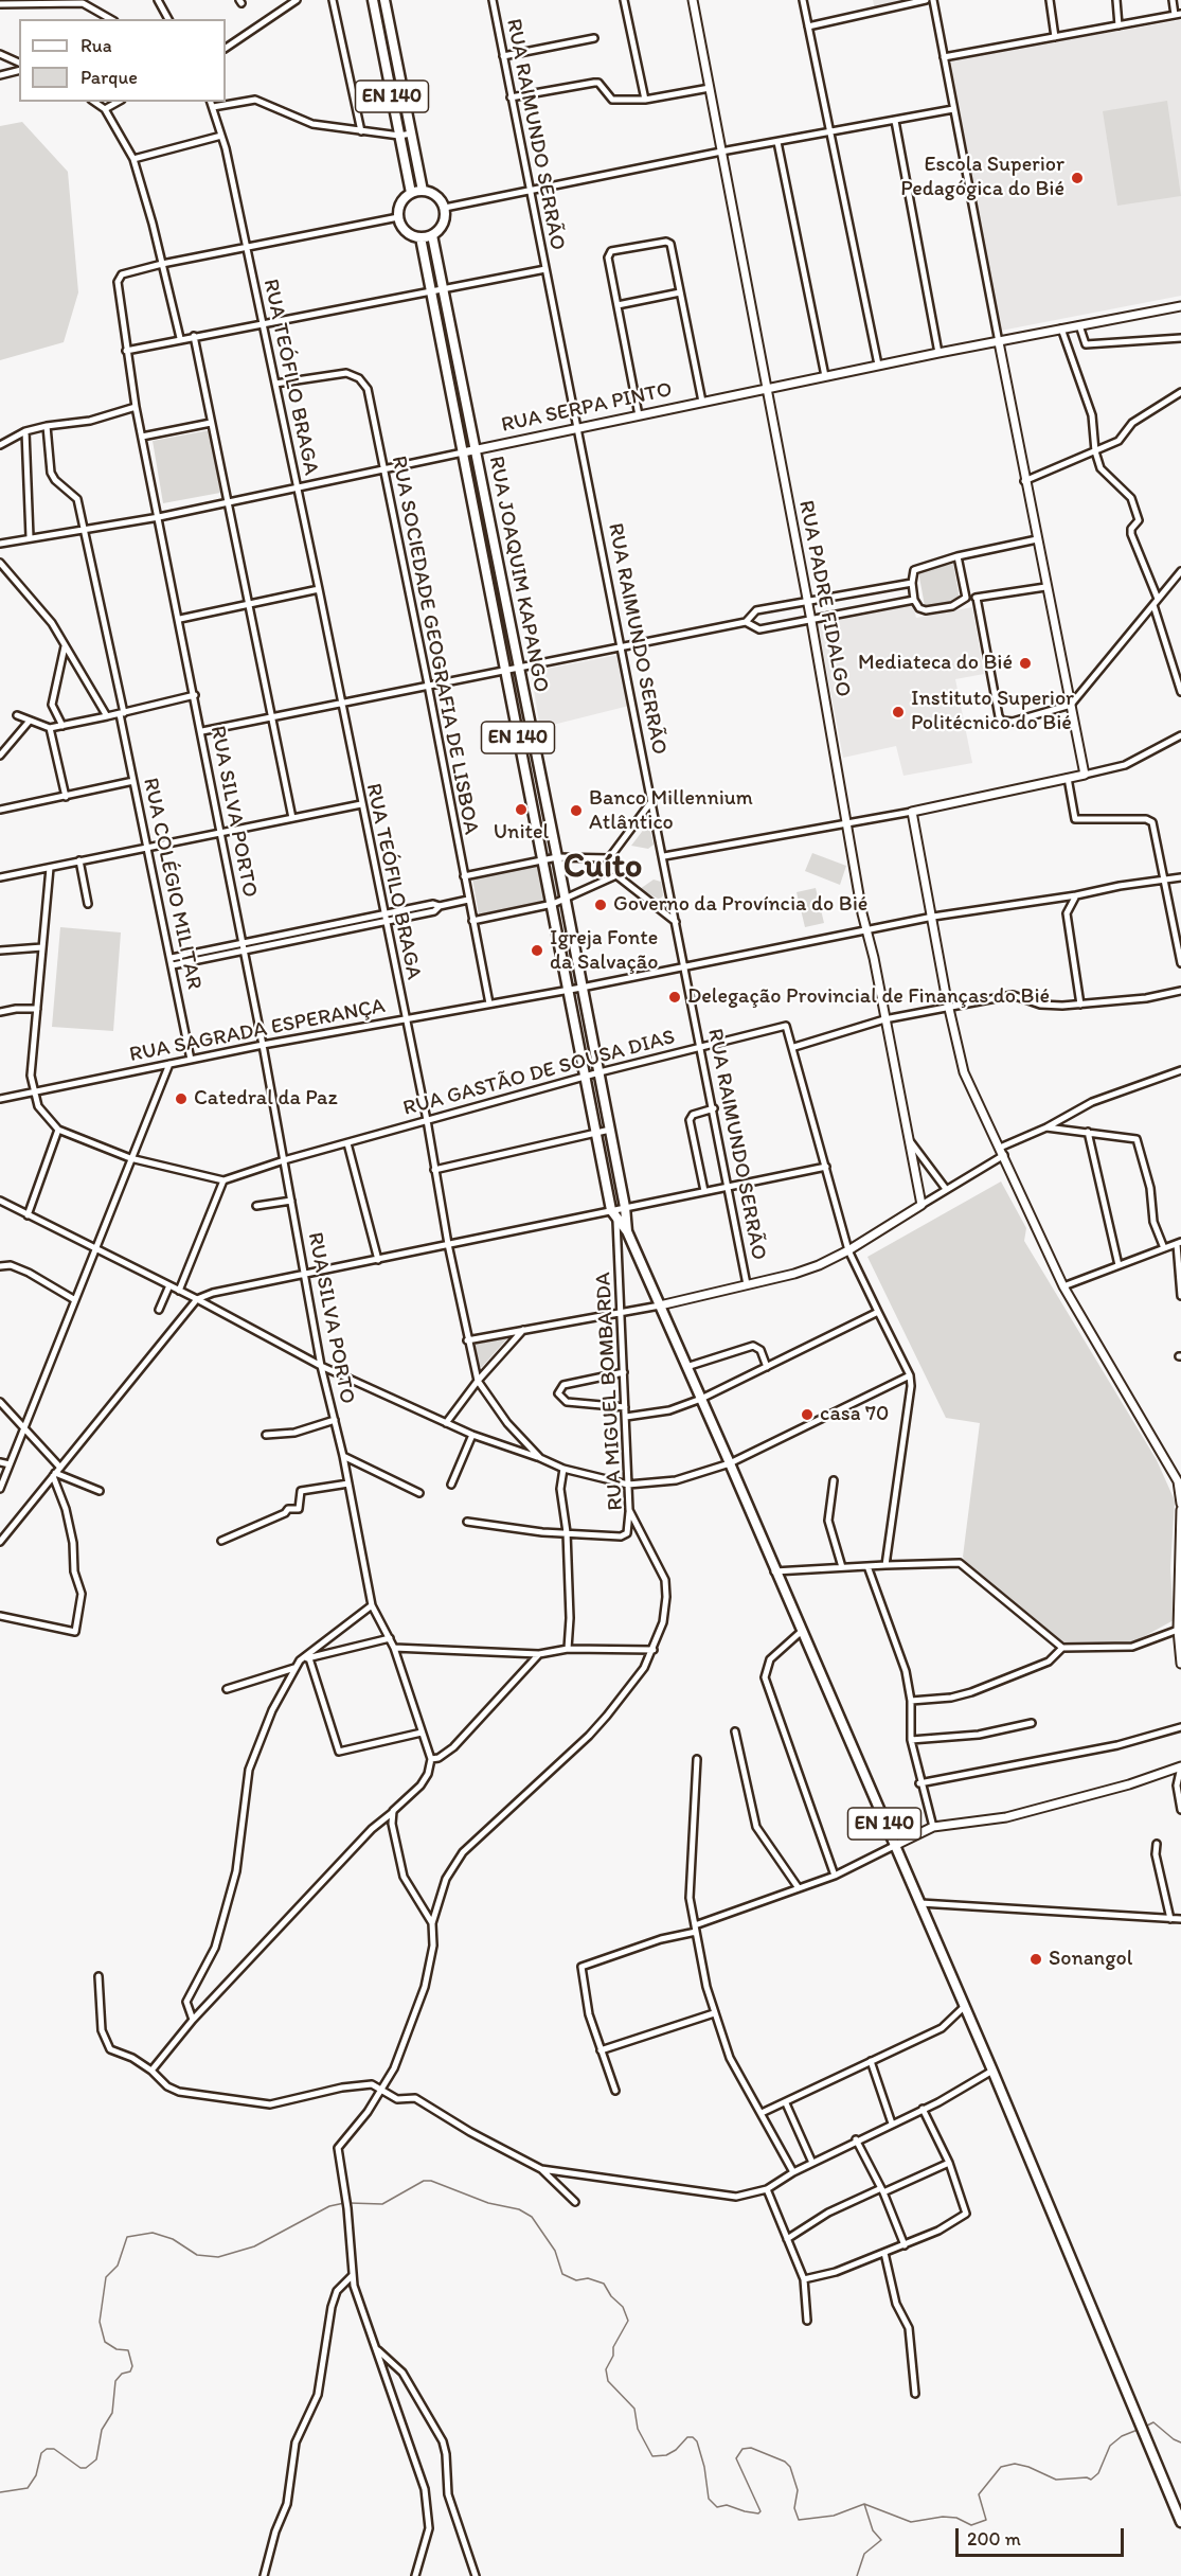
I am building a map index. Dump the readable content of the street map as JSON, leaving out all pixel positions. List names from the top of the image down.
{
  "streets": {
    "main road": ["EN 140", "RUA JOAQUIM KAPANGO"],
    "street": [
      "RUA RAIMUNDO SERRÃO",
      "RUA TEÓFILO BRAGA",
      "RUA SERPA PINTO",
      "RUA PADRE FIDALGO",
      "RUA SOCIEDADE GEOGRAFIA DE LISBOA",
      "RUA SILVA PORTO",
      "RUA COLÉGIO MILITAR",
      "RUA SAGRADA ESPERANÇA",
      "RUA GASTÃO DE SOUSA DIAS",
      "RUA MIGUEL BOMBARDA"
    ]
  },
  "crossings": [
    ["EN 140", "RUA TEÓFILO BRAGA"],
    ["EN 140", "RUA JOAQUIM KAPANGO"],
    ["RUA RAIMUNDO SERRÃO", "RUA SERPA PINTO"],
    ["RUA RAIMUNDO SERRÃO", "RUA SAGRADA ESPERANÇA"],
    ["RUA RAIMUNDO SERRÃO", "RUA GASTÃO DE SOUSA DIAS"],
    ["RUA TEÓFILO BRAGA", "RUA SERPA PINTO"],
    ["RUA TEÓFILO BRAGA", "RUA SOCIEDADE GEOGRAFIA DE LISBOA"],
    ["RUA TEÓFILO BRAGA", "RUA SAGRADA ESPERANÇA"],
    ["RUA TEÓFILO BRAGA", "RUA GASTÃO DE SOUSA DIAS"],
    ["RUA TEÓFILO BRAGA", "RUA MIGUEL BOMBARDA"],
    ["RUA SERPA PINTO", "RUA JOAQUIM KAPANGO"],
    ["RUA SERPA PINTO", "RUA PADRE FIDALGO"],
    ["RUA SERPA PINTO", "RUA SOCIEDADE GEOGRAFIA DE LISBOA"],
    ["RUA SERPA PINTO", "RUA SILVA PORTO"],
    ["RUA SERPA PINTO", "RUA COLÉGIO MILITAR"],
    ["RUA JOAQUIM KAPANGO", "RUA SAGRADA ESPERANÇA"],
    ["RUA JOAQUIM KAPANGO", "RUA GASTÃO DE SOUSA DIAS"],
    ["RUA JOAQUIM KAPANGO", "RUA MIGUEL BOMBARDA"],
    ["RUA PADRE FIDALGO", "RUA SAGRADA ESPERANÇA"],
    ["RUA SOCIEDADE GEOGRAFIA DE LISBOA", "RUA SAGRADA ESPERANÇA"],
    ["RUA SILVA PORTO", "RUA SAGRADA ESPERANÇA"],
    ["RUA SILVA PORTO", "RUA GASTÃO DE SOUSA DIAS"],
    ["RUA COLÉGIO MILITAR", "RUA SAGRADA ESPERANÇA"]
  ],
  "districts": ["Cuíto"],
  "places": [
    "Escola Superior Pedagógica do Bié",
    "Mediateca do Bié",
    "Instituto Superior Politécnico do Bié",
    "Unitel",
    "Banco Millennium Atlântico",
    "Governo da Província do Bié",
    "Igreja Fonte da Salvação",
    "Delegação Provincial de Finanças do Bié",
    "Catedral da Paz",
    "casa 70",
    "Sonangol"
  ],
  "legend": ["Rua", "Parque"],
  "scale_bar": "200 m"
}
